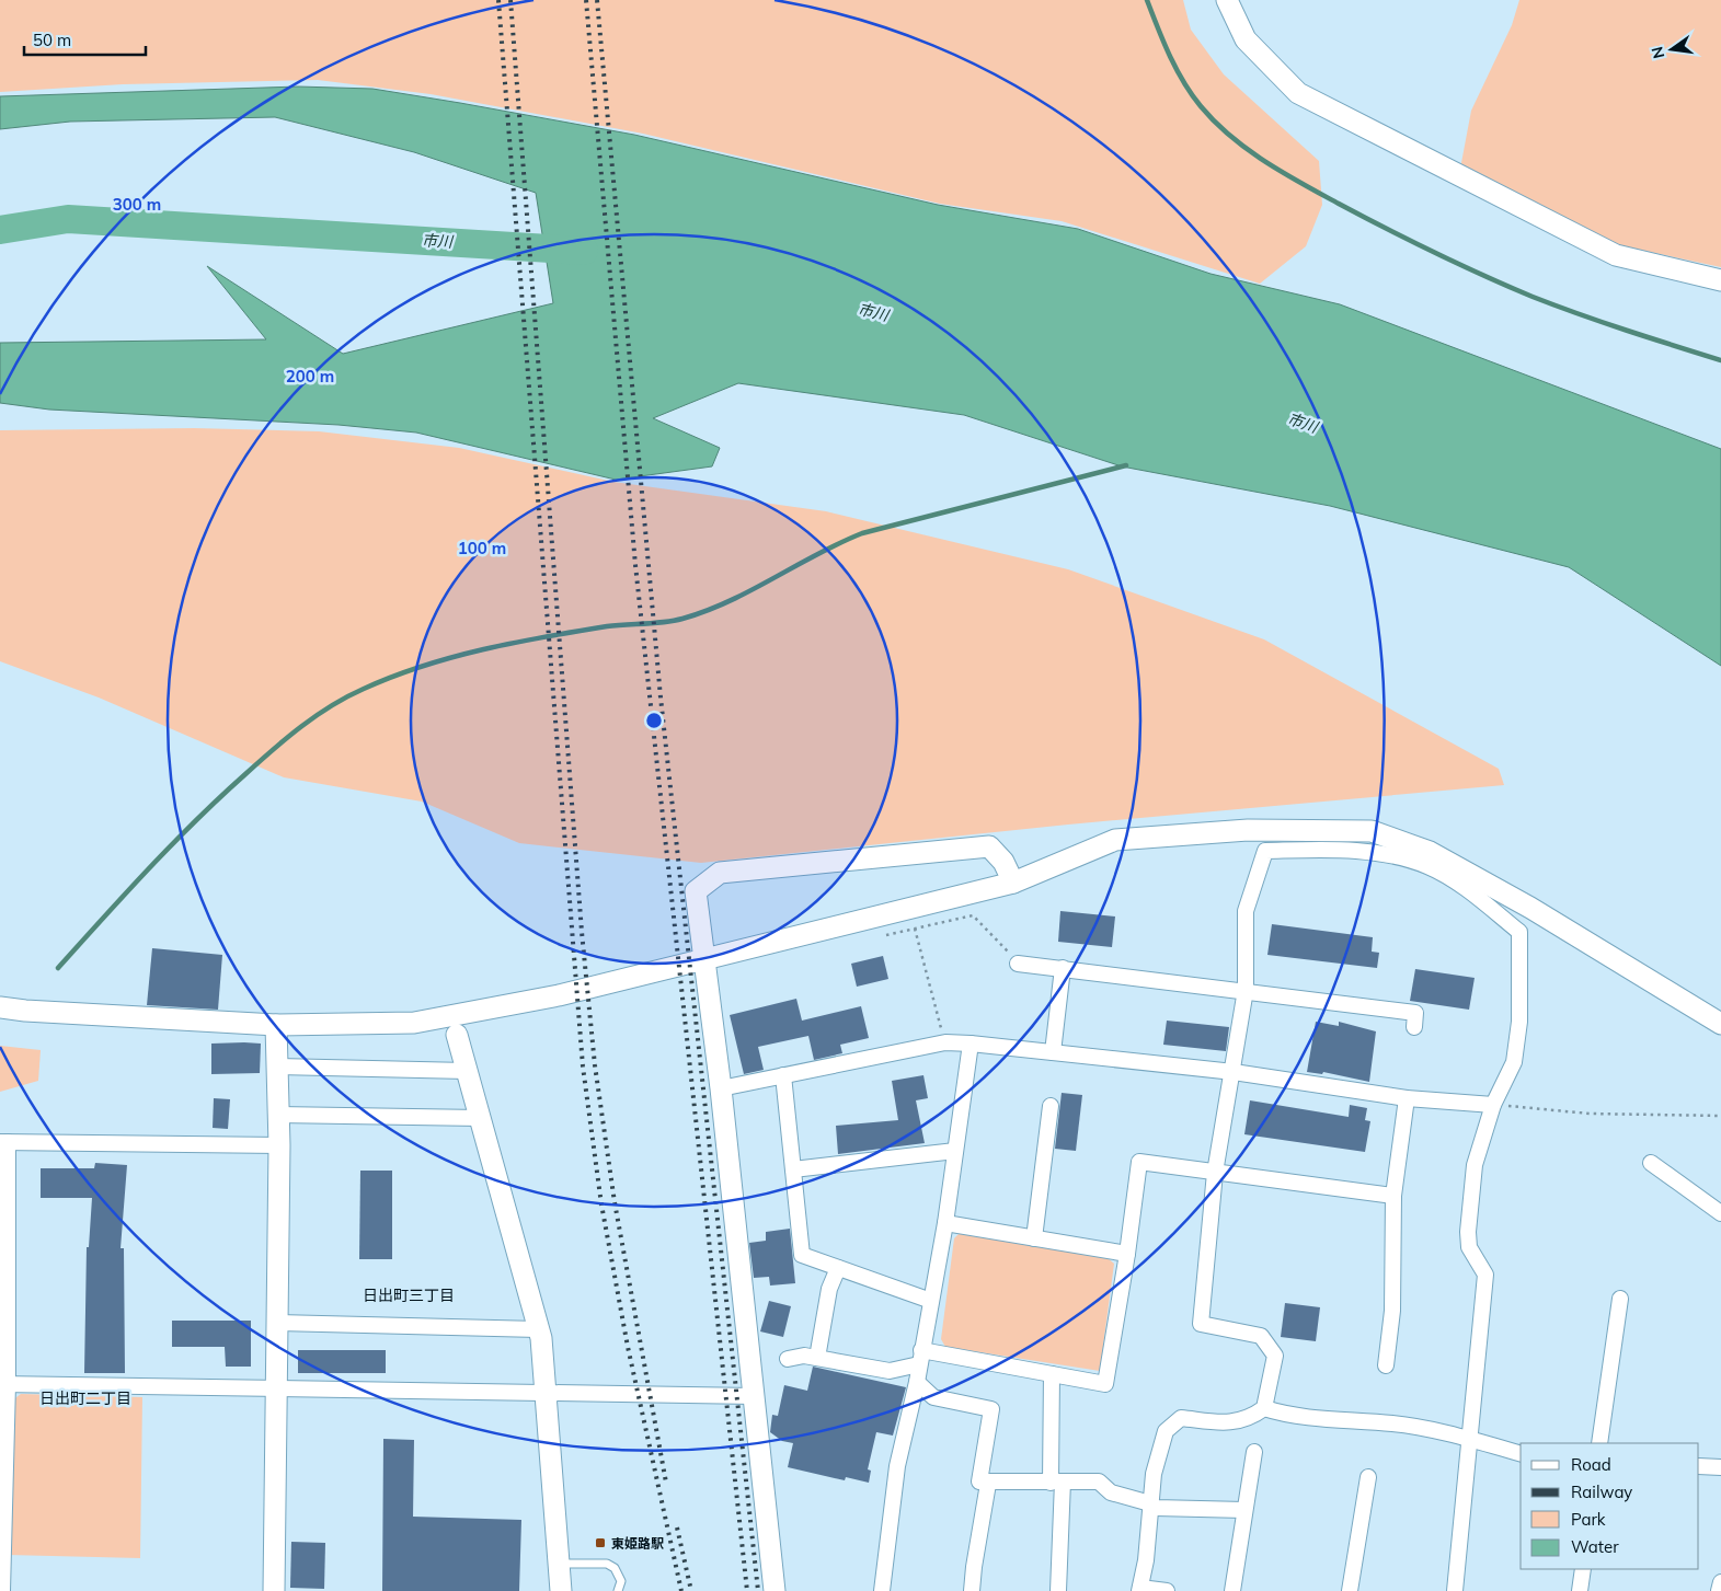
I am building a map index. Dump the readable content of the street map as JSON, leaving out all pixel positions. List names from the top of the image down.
{
  "districts": ["日出町三丁目", "日出町二丁目"],
  "water": ["市川"],
  "places": {
    "transit": ["東姫路駅"]
  },
  "legend": [
    "Road",
    "Railway",
    "Park",
    "Water"
  ],
  "scale_bar": "50 m",
  "north": "left",
  "rings": ["300 m", "200 m", "100 m"]
}
